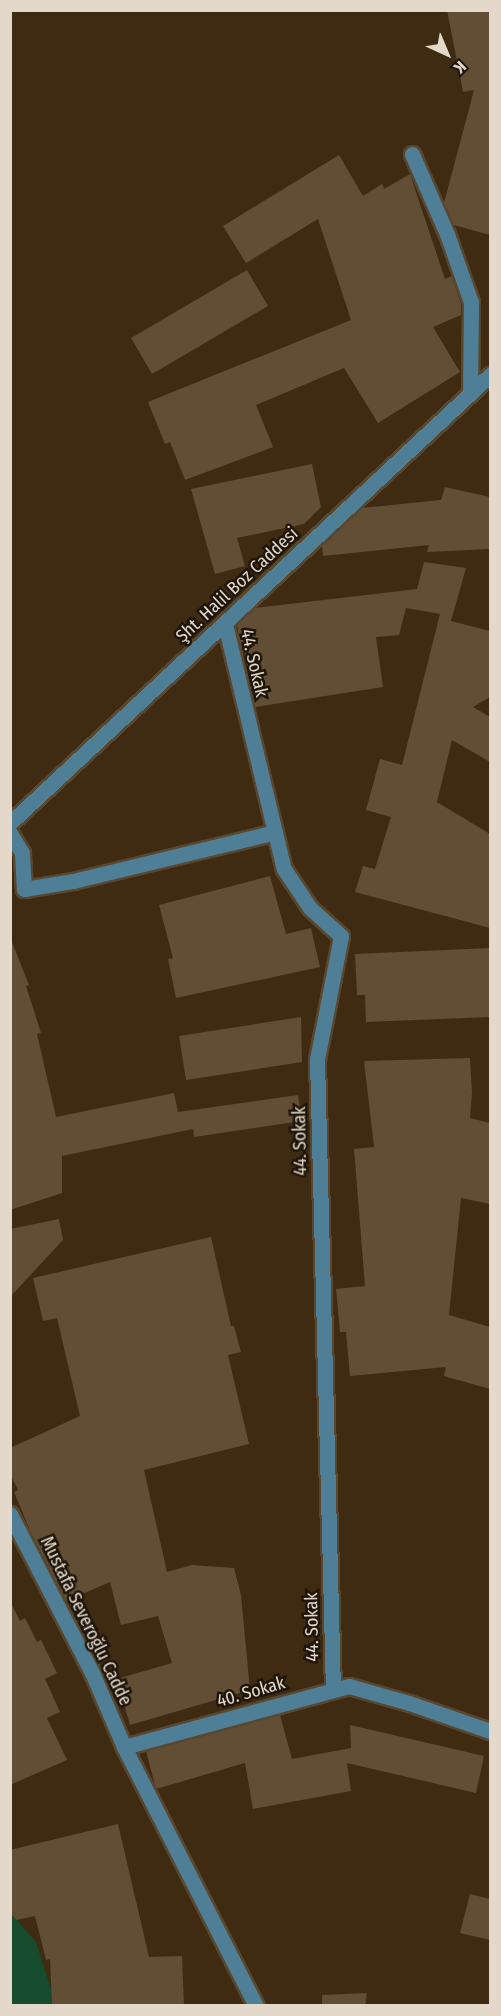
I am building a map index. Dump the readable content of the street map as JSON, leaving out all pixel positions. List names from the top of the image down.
{
  "streets": {
    "street": [
      "Şht. Halil Boz Caddesi",
      "44. Sokak",
      "Mustafa Severoğlu Cadde",
      "40. Sokak"
    ]
  },
  "crossings": [
    ["Şht. Halil Boz Caddesi", "44. Sokak"],
    ["44. Sokak", "40. Sokak"],
    ["Mustafa Severoğlu Cadde", "40. Sokak"]
  ],
  "north": "bottom right"
}
